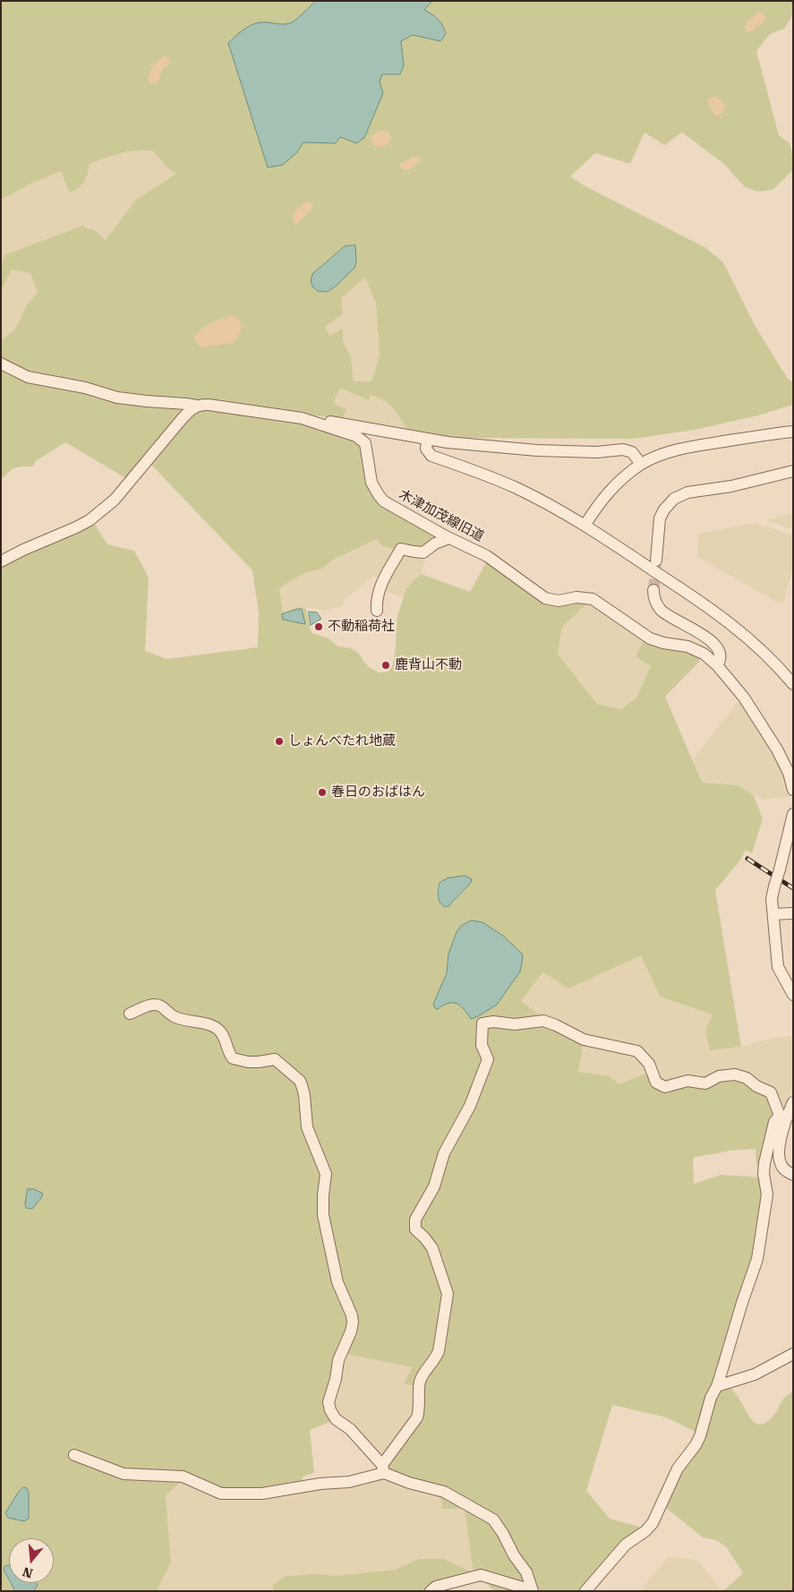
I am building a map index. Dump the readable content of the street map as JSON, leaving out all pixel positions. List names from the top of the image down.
{
  "streets": {
    "street": ["木津加茂線旧道"]
  },
  "places": [
    "不動稲荷社",
    "鹿背山不動",
    "しょんべたれ地蔵",
    "春日のおばはん"
  ],
  "north": "bottom"
}
